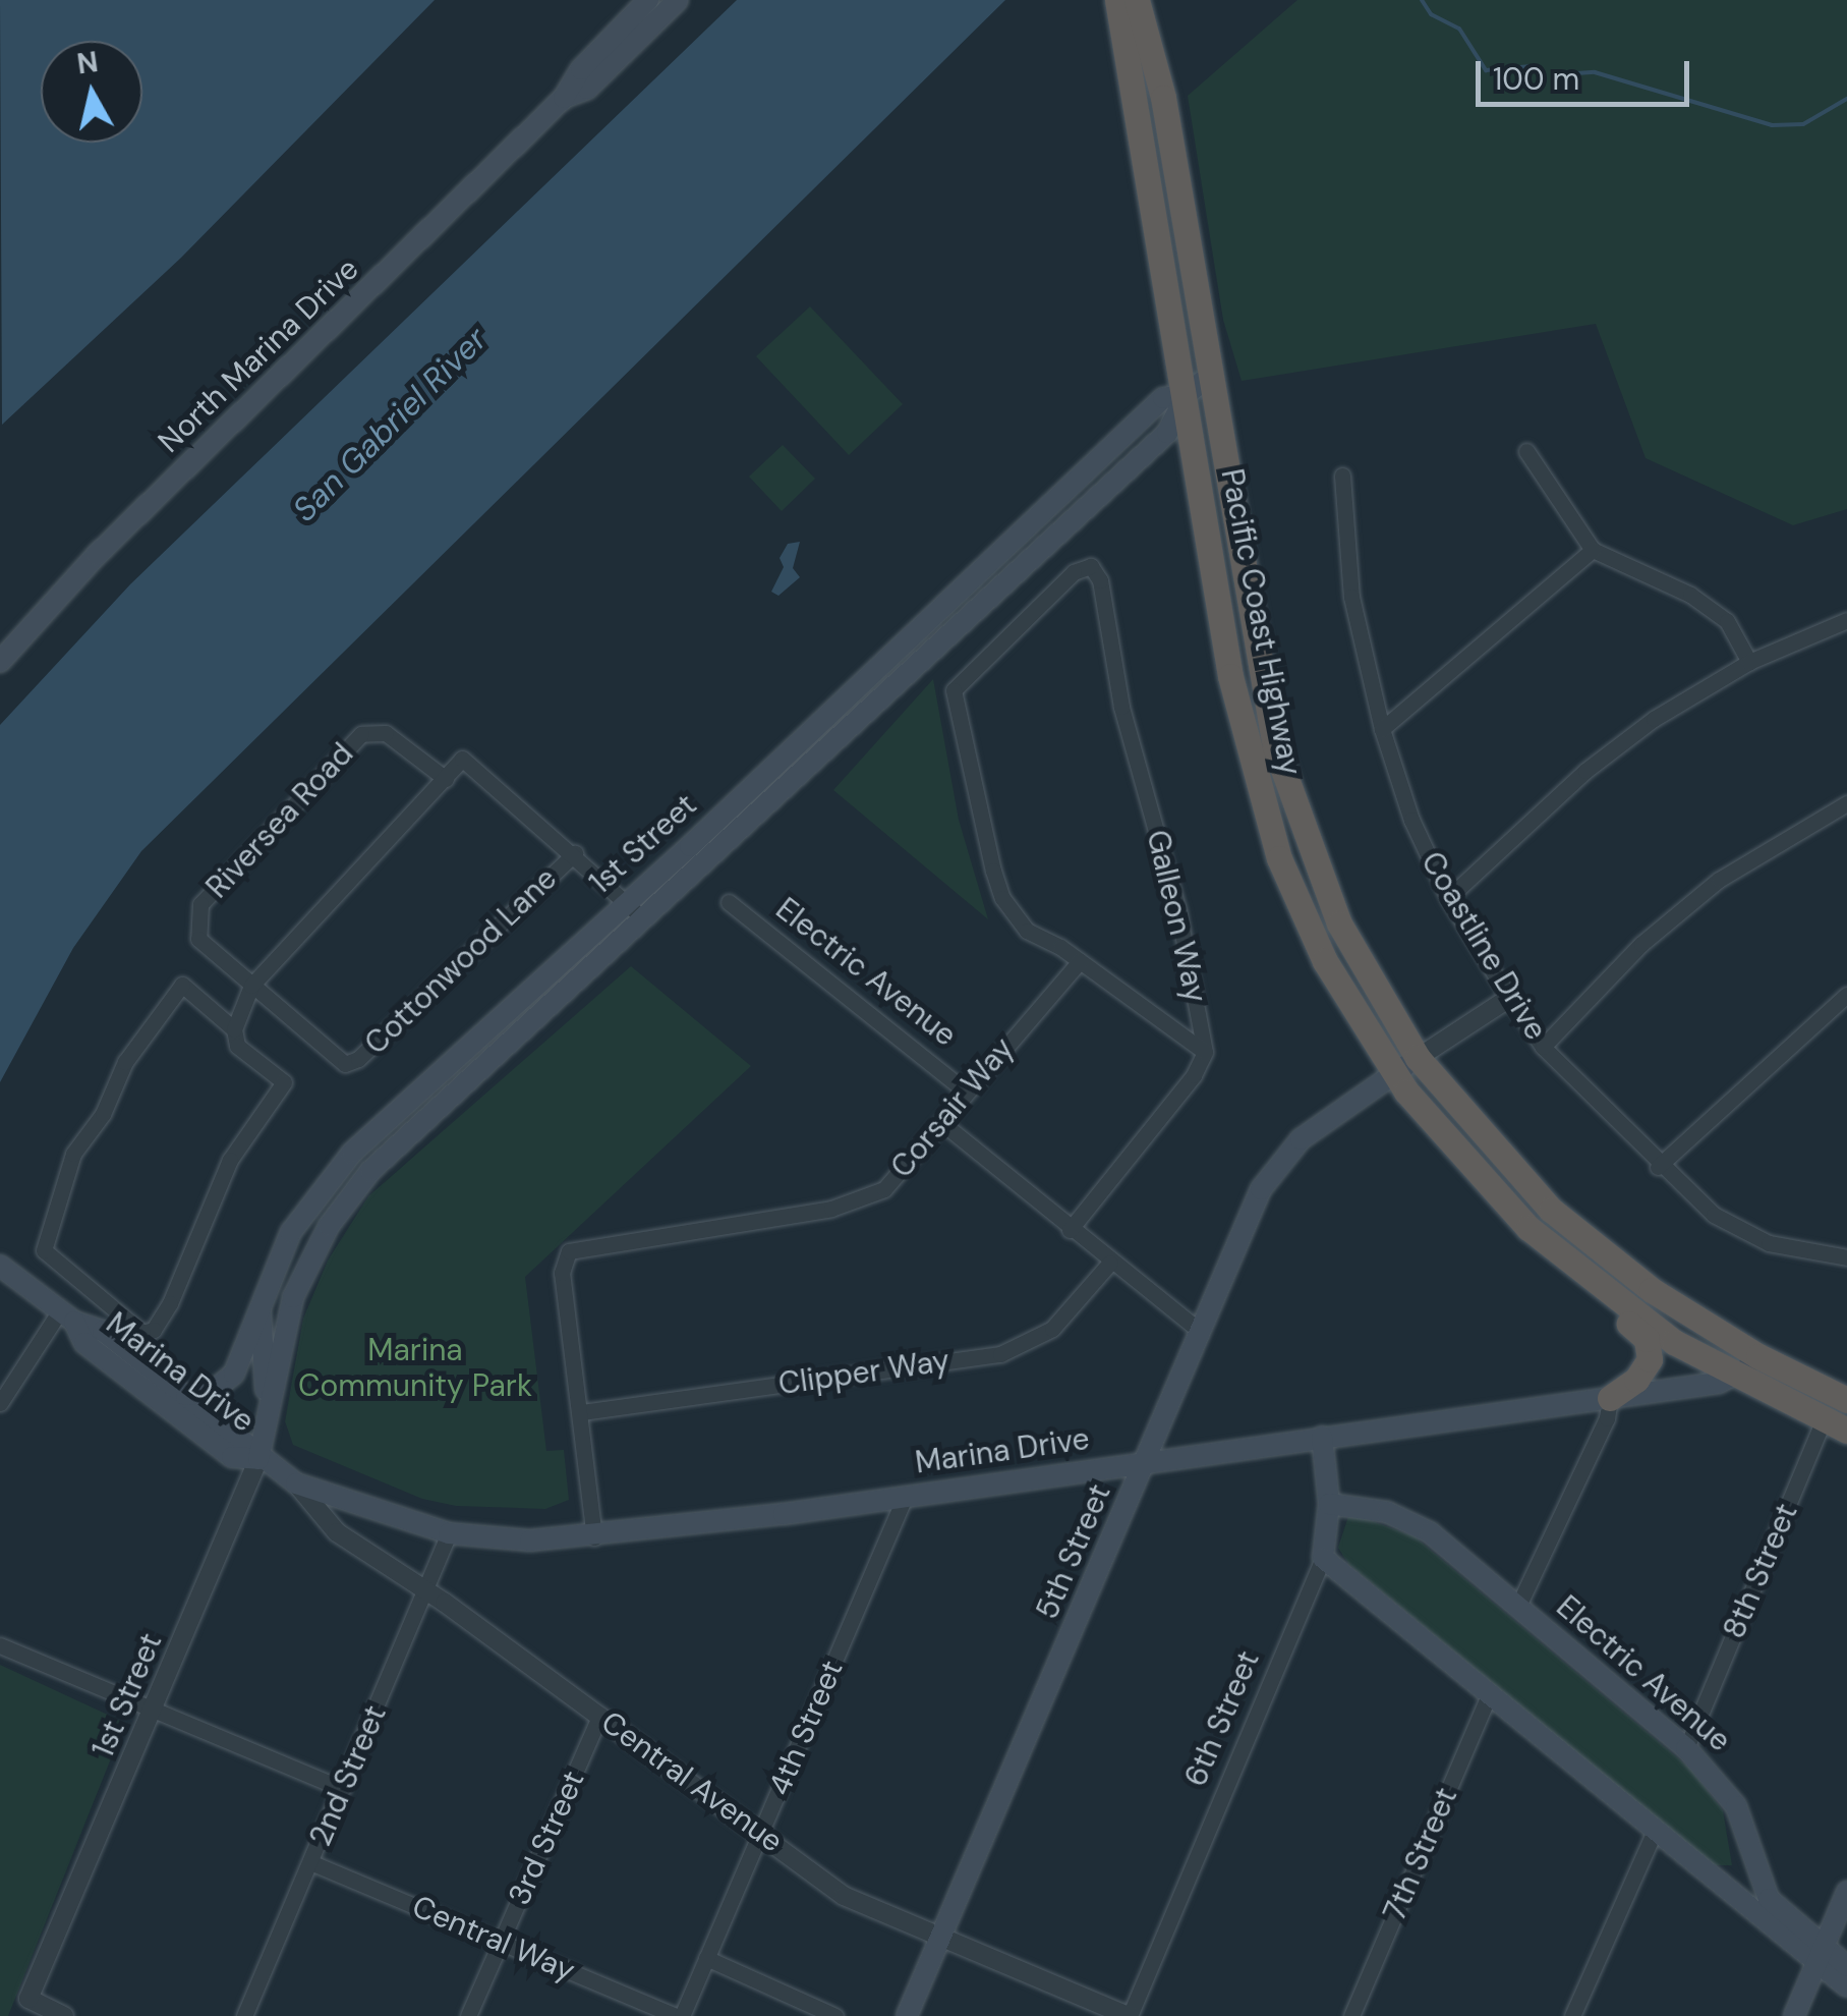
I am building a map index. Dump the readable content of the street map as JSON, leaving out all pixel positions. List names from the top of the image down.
{
  "streets": {
    "highway": ["Pacific Coast Highway"],
    "main road": [
      "North Marina Drive",
      "1st Street",
      "Electric Avenue",
      "Marina Drive",
      "5th Street",
      "6th Street"
    ],
    "street": [
      "Riversea Road",
      "Galleon Way",
      "Coastline Drive",
      "Cottonwood Lane",
      "Corsair Way",
      "Clipper Way",
      "8th Street",
      "4th Street",
      "2nd Street",
      "Central Avenue",
      "3rd Street",
      "7th Street",
      "Central Way"
    ]
  },
  "crossings": [
    ["Pacific Coast Highway", "1st Street"],
    ["Pacific Coast Highway", "Marina Drive"],
    ["Pacific Coast Highway", "5th Street"],
    ["Pacific Coast Highway", "8th Street"],
    ["Riversea Road", "Cottonwood Lane"],
    ["1st Street", "Marina Drive"],
    ["Galleon Way", "Corsair Way"],
    ["Electric Avenue", "Corsair Way"],
    ["Electric Avenue", "8th Street"],
    ["Electric Avenue", "6th Street"],
    ["Electric Avenue", "7th Street"],
    ["Corsair Way", "Clipper Way"],
    ["Marina Drive", "5th Street"],
    ["Marina Drive", "6th Street"],
    ["Marina Drive", "4th Street"],
    ["Marina Drive", "2nd Street"],
    ["Marina Drive", "Central Avenue"],
    ["5th Street", "Central Avenue"],
    ["6th Street", "Central Avenue"],
    ["4th Street", "Central Avenue"],
    ["4th Street", "Central Way"],
    ["2nd Street", "Central Avenue"],
    ["2nd Street", "Central Way"],
    ["Central Avenue", "3rd Street"],
    ["3rd Street", "Central Way"]
  ],
  "water": ["San Gabriel River"],
  "parks": ["Marina Community Park"],
  "scale_bar": "100 m",
  "north": "top"
}
